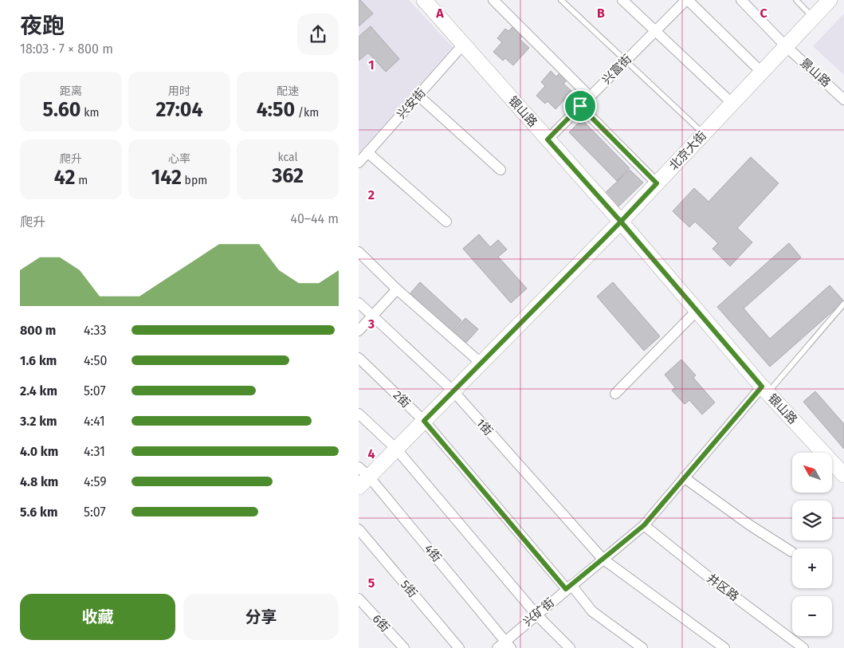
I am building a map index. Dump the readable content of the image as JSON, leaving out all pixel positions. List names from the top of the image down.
{
  "streets": {
    "street": [
      "兴富街",
      "景山路",
      "兴安街",
      "银山路",
      "北京大街",
      "2街",
      "1街",
      "4街",
      "井区路",
      "5街",
      "兴矿街",
      "6街"
    ]
  },
  "crossings": [
    ["兴富街", "银山路"],
    ["景山路", "北京大街"],
    ["兴安街", "银山路"],
    ["银山路", "北京大街"],
    ["银山路", "兴矿街"],
    ["北京大街", "2街"],
    ["北京大街", "1街"],
    ["北京大街", "4街"],
    ["2街", "兴矿街"],
    ["1街", "兴矿街"],
    ["4街", "兴矿街"],
    ["井区路", "兴矿街"]
  ],
  "north": "top left",
  "page": {
    "heading": ["夜跑", "18:03 · 7 × 800 m"],
    "stats": [
      ["距离", "5.60 km"],
      ["用时", "27:04"],
      ["配速", "4:50 /km"],
      ["爬升", "42 m"],
      ["心率", "142 bpm"],
      ["kcal", "362"]
    ],
    "chart": ["爬升", "40–44 m"],
    "list": [
      {
        "name": "800 m",
        "note": "4:33"
      },
      {
        "name": "1.6 km",
        "note": "4:50"
      },
      {
        "name": "2.4 km",
        "note": "5:07"
      },
      {
        "name": "3.2 km",
        "note": "4:41"
      },
      {
        "name": "4.0 km",
        "note": "4:31"
      },
      {
        "name": "4.8 km",
        "note": "4:59"
      },
      {
        "name": "5.6 km",
        "note": "5:07"
      }
    ],
    "map_buttons": ["+", "−"],
    "buttons": ["收藏", "分享"]
  },
  "grid": {
    "columns": ["A", "B", "C"],
    "rows": [
      "1",
      "2",
      "3",
      "4",
      "5"
    ]
  }
}
